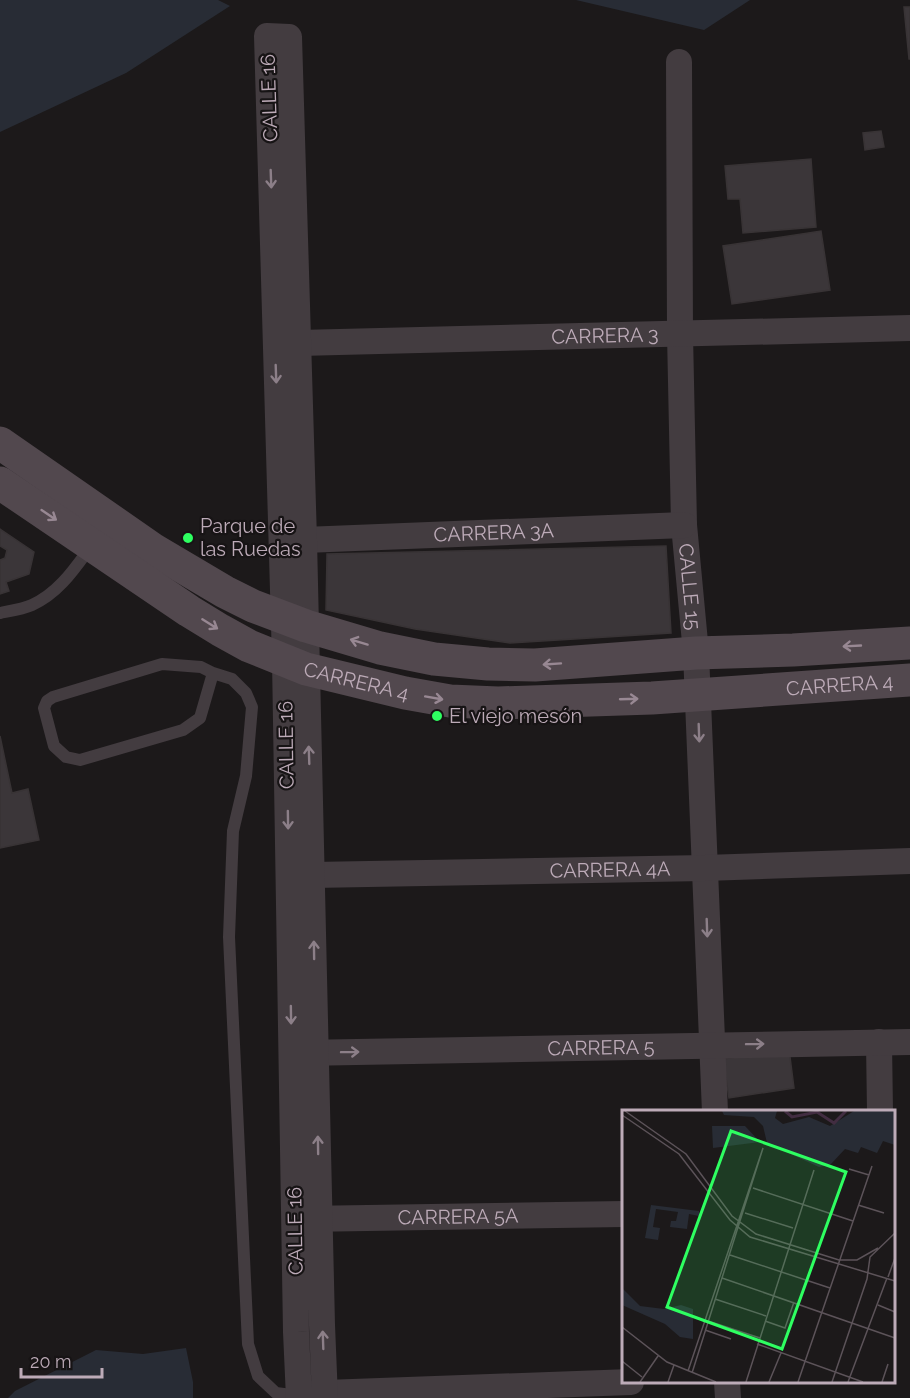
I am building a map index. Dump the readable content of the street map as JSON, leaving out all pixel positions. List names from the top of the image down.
{
  "streets": {
    "main road": ["CARRERA 4"],
    "street": [
      "CALLE 16",
      "CARRERA 3",
      "CARRERA 3A",
      "CALLE 15",
      "CARRERA 4A",
      "CARRERA 5",
      "CARRERA 5A"
    ]
  },
  "crossings": [
    ["CALLE 16", "CARRERA 3"],
    ["CALLE 16", "CARRERA 3A"],
    ["CALLE 16", "CARRERA 4"],
    ["CALLE 16", "CARRERA 4A"],
    ["CALLE 16", "CARRERA 5"],
    ["CALLE 16", "CARRERA 5A"],
    ["CARRERA 3", "CALLE 15"],
    ["CARRERA 3A", "CALLE 15"],
    ["CALLE 15", "CARRERA 4"],
    ["CALLE 15", "CARRERA 4A"],
    ["CALLE 15", "CARRERA 5"]
  ],
  "one_way": ["CARRERA 5"],
  "places": ["Parque de las Ruedas", "El viejo mesón"],
  "scale_bar": "20 m"
}
